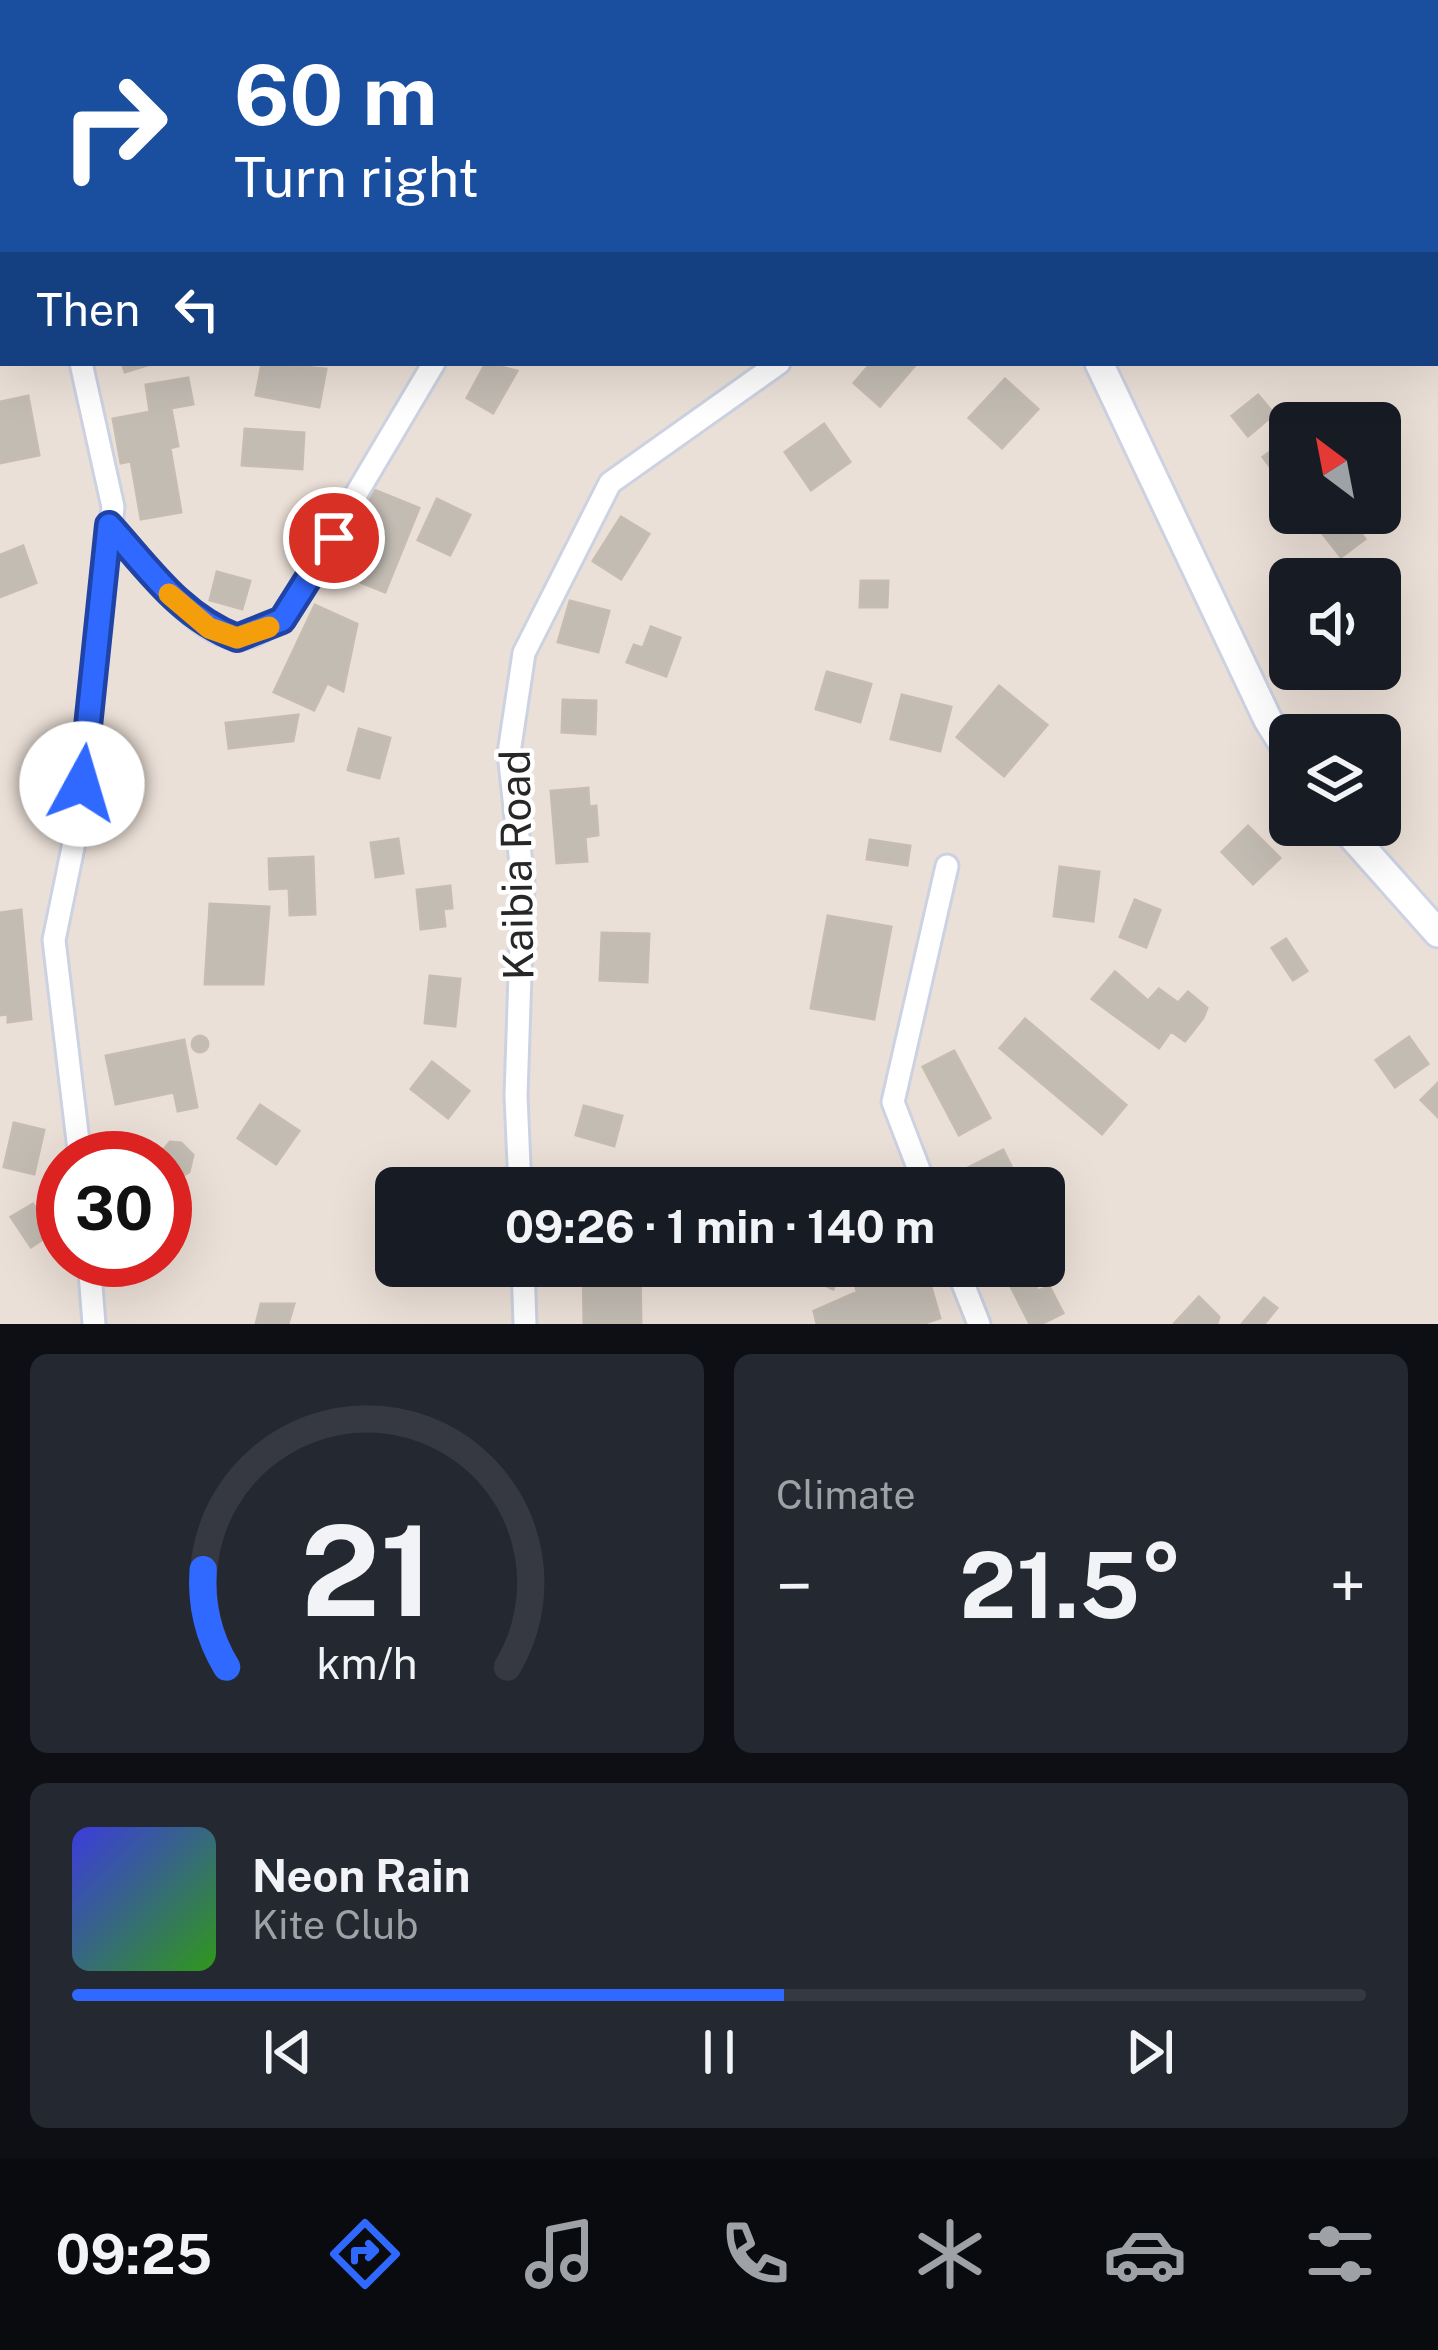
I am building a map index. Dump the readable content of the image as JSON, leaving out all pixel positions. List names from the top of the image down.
{
  "streets": {
    "street": ["Kaibia Road"]
  },
  "north": "top left",
  "page": {
    "turn": ["60 m", "Turn right"],
    "then": "Then",
    "limit": "30",
    "trip": "09:26 · 1 min · 140 m",
    "tile": "Climate",
    "heat": ["−", "21.5°", "+"],
    "song": ["Neon Rain", "Kite Club"],
    "tabs": "09:25",
    "gauge": ["21", "km/h"]
  }
}
